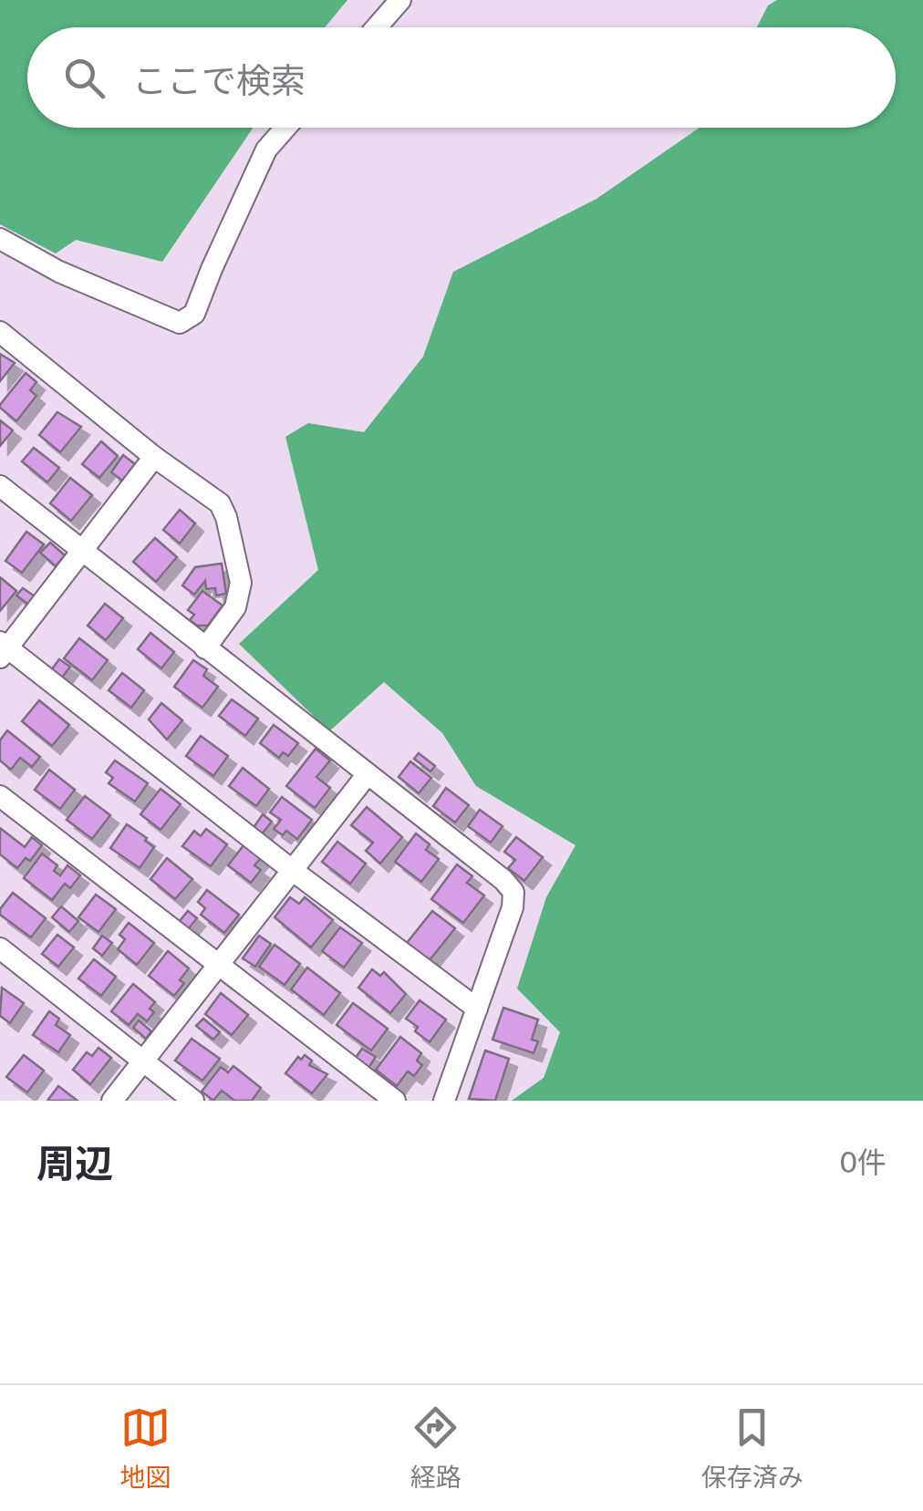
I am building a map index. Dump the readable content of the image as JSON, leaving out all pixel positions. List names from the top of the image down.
{
  "page": {
    "search": "ここで検索",
    "heading": ["周辺", "0件"],
    "nav": ["地図", "経路", "保存済み"]
  }
}
